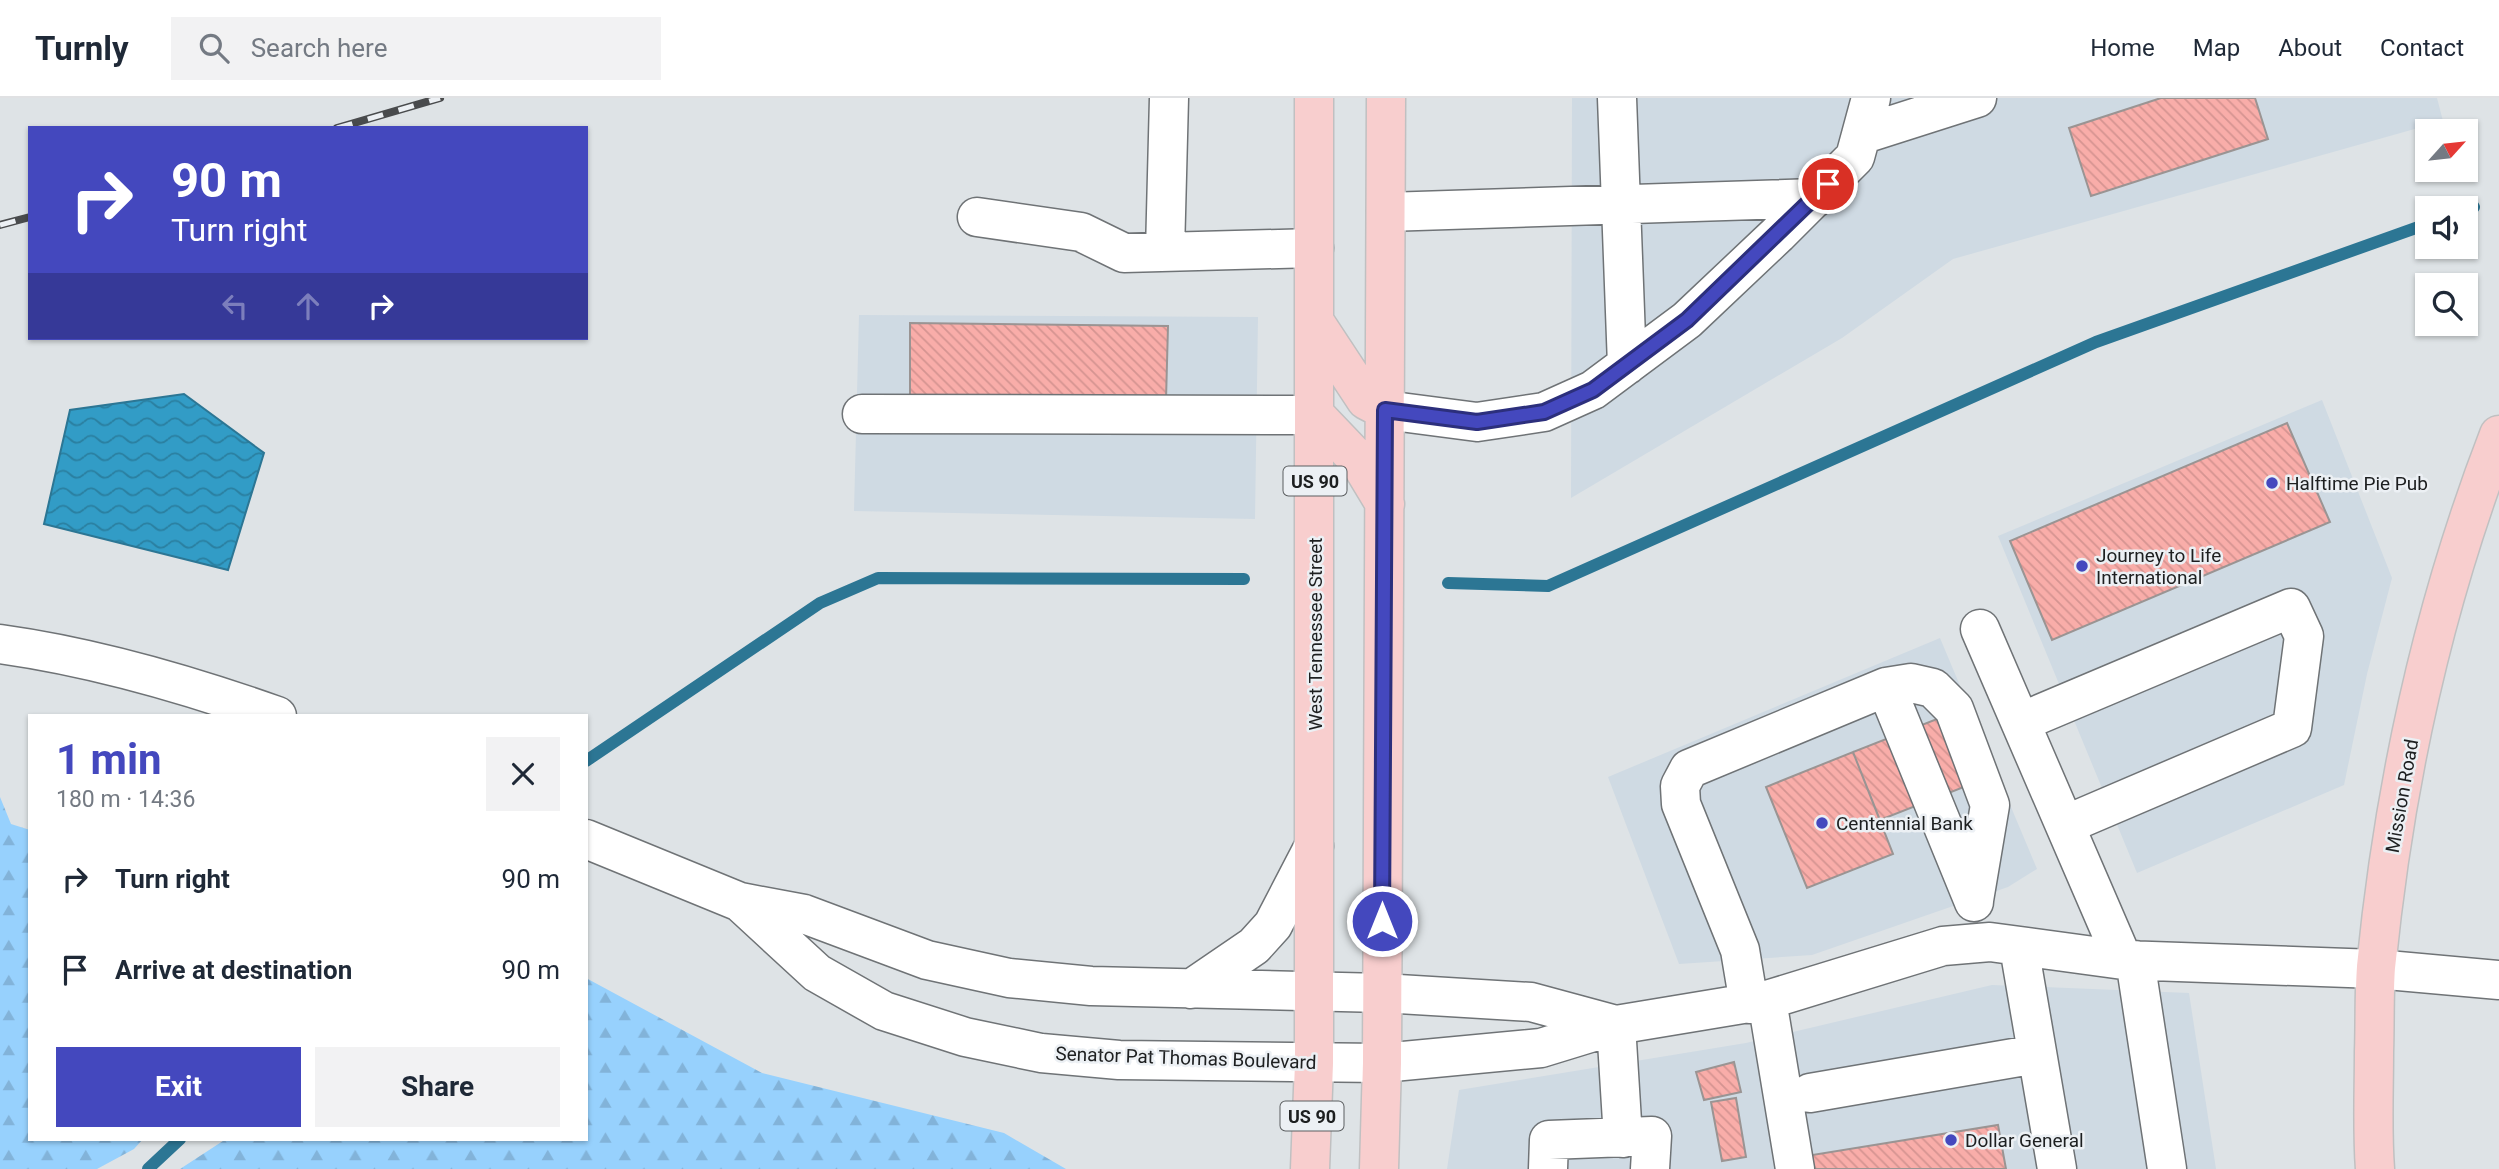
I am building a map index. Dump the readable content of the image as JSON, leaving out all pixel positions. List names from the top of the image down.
{
  "streets": {
    "main road": ["US 90", "West Tennessee Street", "Mission Road"],
    "street": ["Senator Pat Thomas Boulevard"]
  },
  "crossings": [
    ["West Tennessee Street", "Senator Pat Thomas Boulevard"],
    ["Mission Road", "Senator Pat Thomas Boulevard"]
  ],
  "places": [
    "Halftime Pie Pub",
    "Journey to Life International",
    "Centennial Bank",
    "Dollar General"
  ],
  "north": "top right",
  "page": {
    "header": "Turnly",
    "search": "Search here",
    "nav": [
      "Home",
      "Map",
      "About",
      "Contact"
    ],
    "turn": ["90 m", "Turn right"],
    "heading": ["1 min", "180 m · 14:36"],
    "list": [
      {
        "name": "Turn right",
        "value": "90 m"
      },
      {
        "name": "Arrive at destination",
        "value": "90 m"
      }
    ],
    "buttons": ["Exit", "Share"]
  }
}
